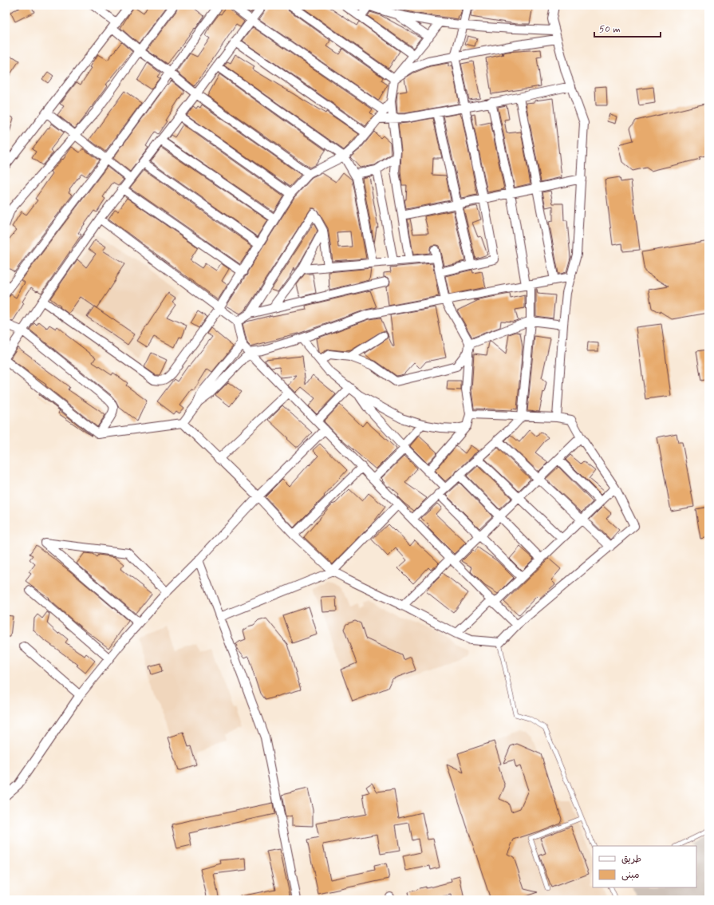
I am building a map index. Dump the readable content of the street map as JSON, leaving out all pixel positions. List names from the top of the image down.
{
  "legend": ["طريق", "مبنى"],
  "scale_bar": "50 m"
}
